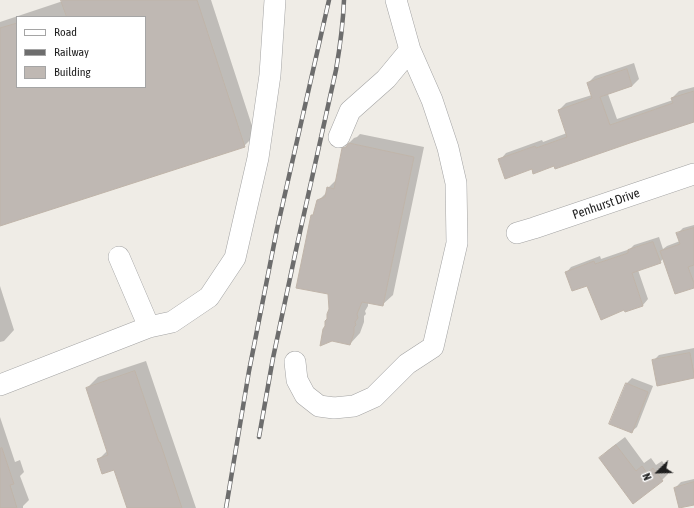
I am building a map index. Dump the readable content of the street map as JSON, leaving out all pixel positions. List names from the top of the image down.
{
  "streets": {
    "street": ["Penhurst Drive"]
  },
  "legend": ["Road", "Railway", "Building"],
  "north": "bottom left"
}
